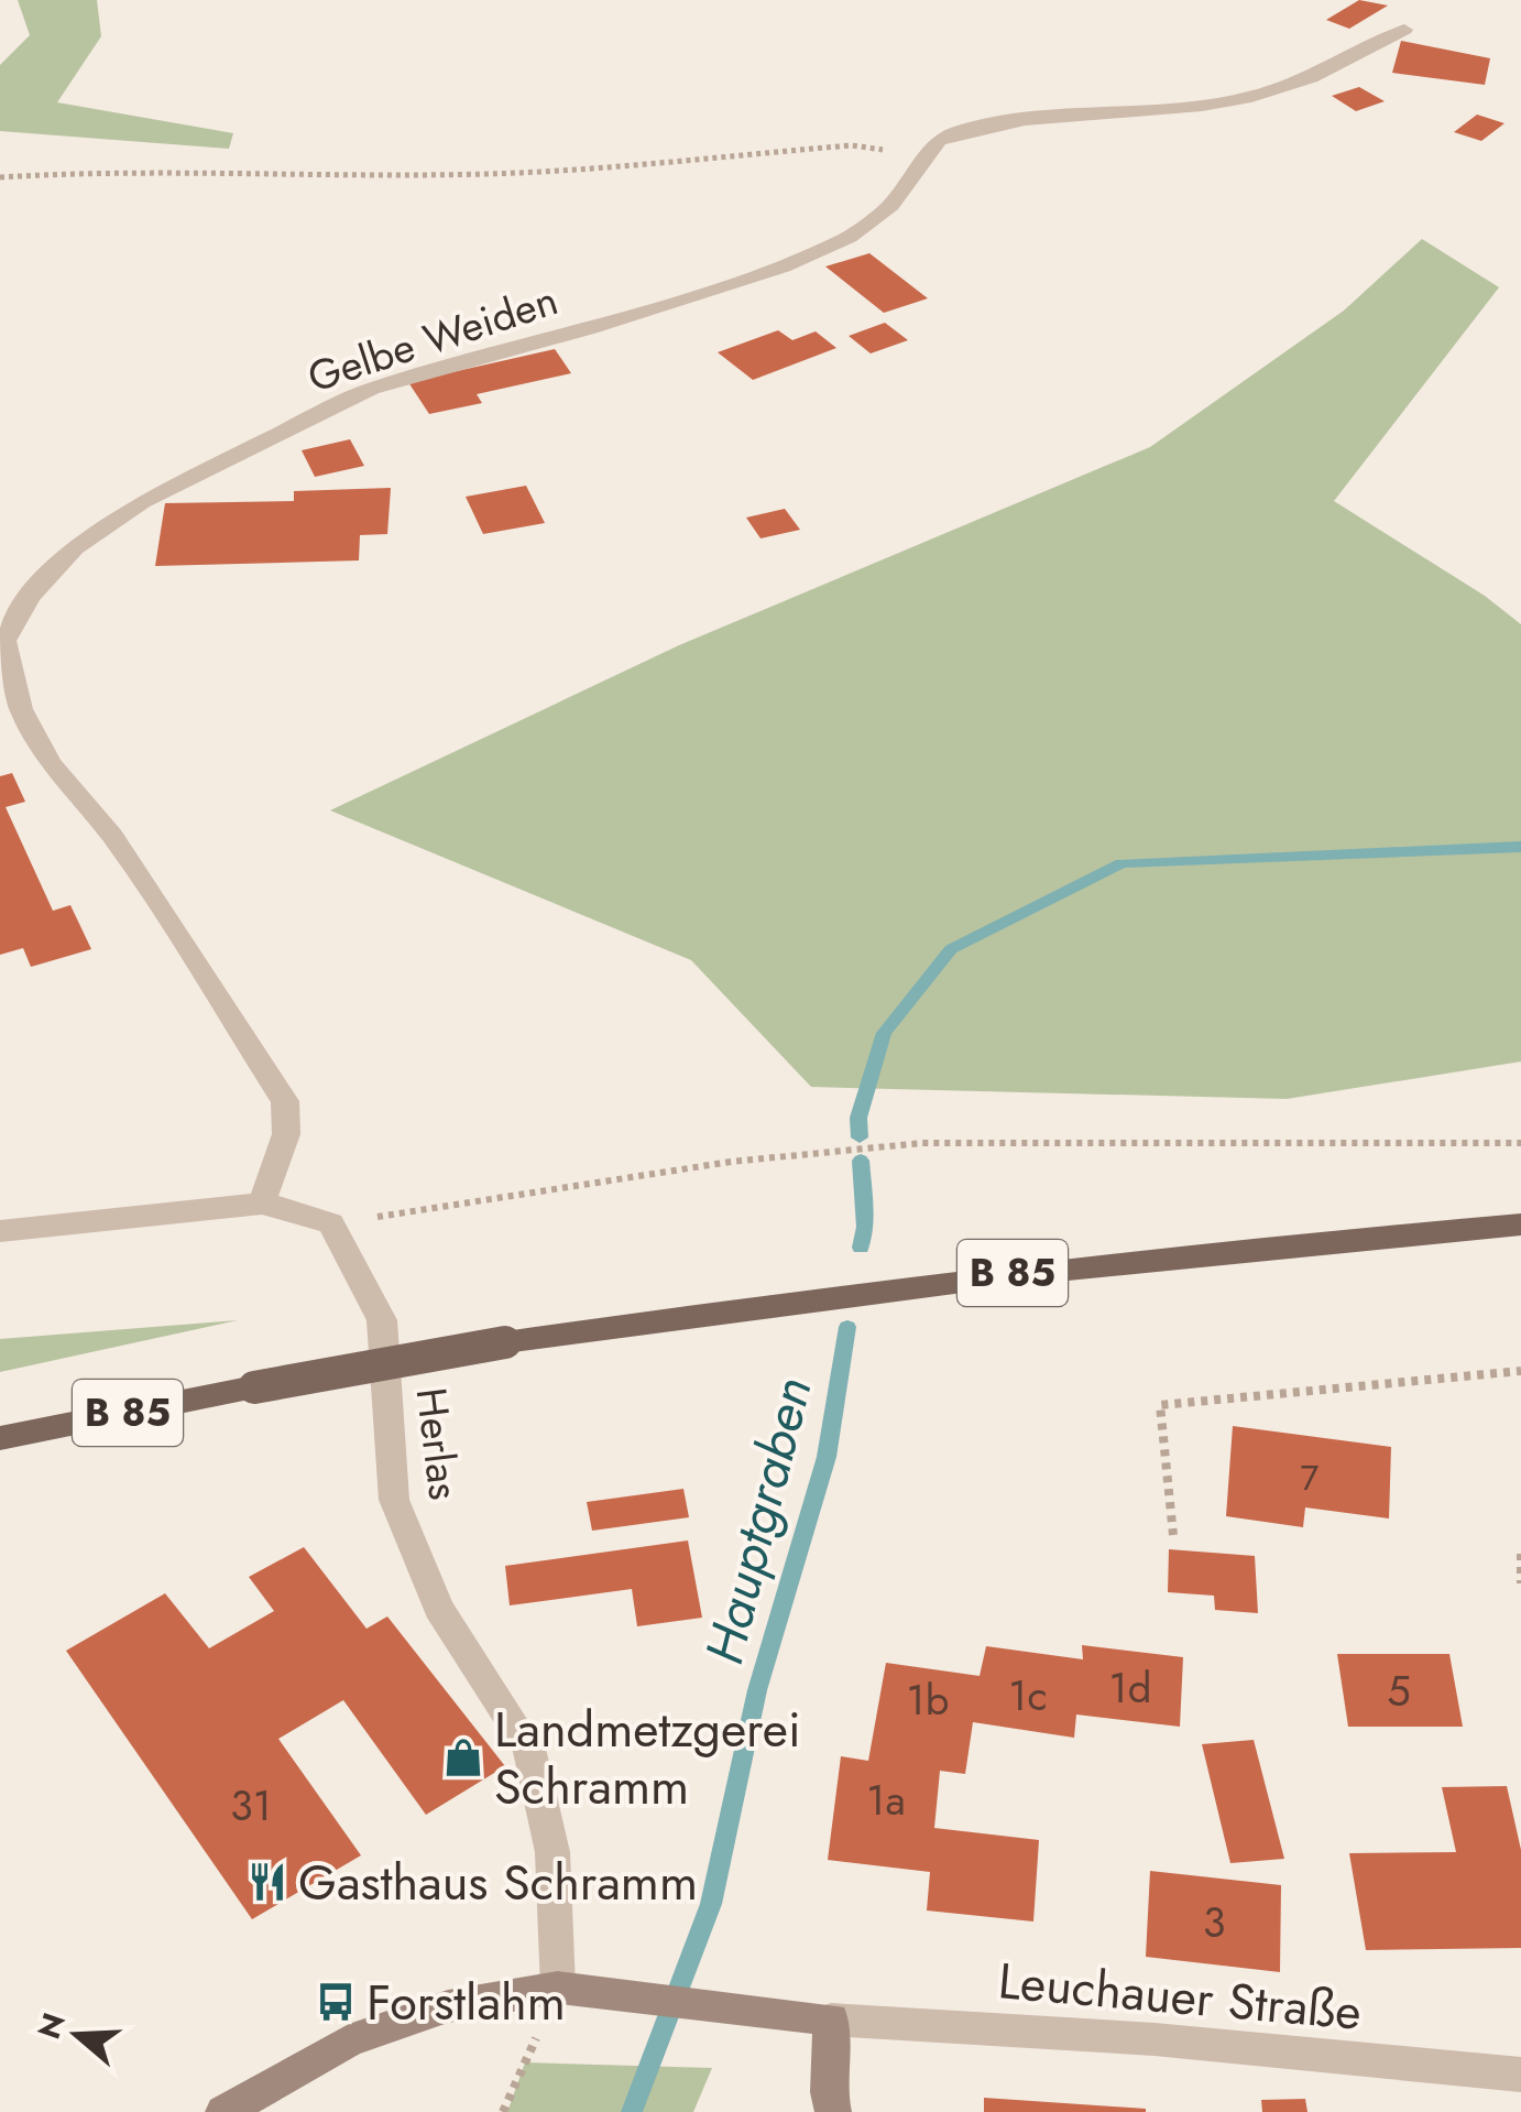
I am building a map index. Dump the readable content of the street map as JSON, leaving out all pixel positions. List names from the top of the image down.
{
  "streets": {
    "main road": ["B 85"],
    "street": ["Gelbe Weiden", "Herlas", "Leuchauer Straße"]
  },
  "water": ["Hauptgraben"],
  "places": {
    "shop": ["Landmetzgerei Schramm"],
    "restaurant": ["Gasthaus Schramm"],
    "bus stop": ["Forstlahm"]
  },
  "house_numbers": [
    "7",
    "1d",
    "5",
    "1c",
    "1b",
    "1a",
    "31",
    "3"
  ],
  "north": "left"
}
